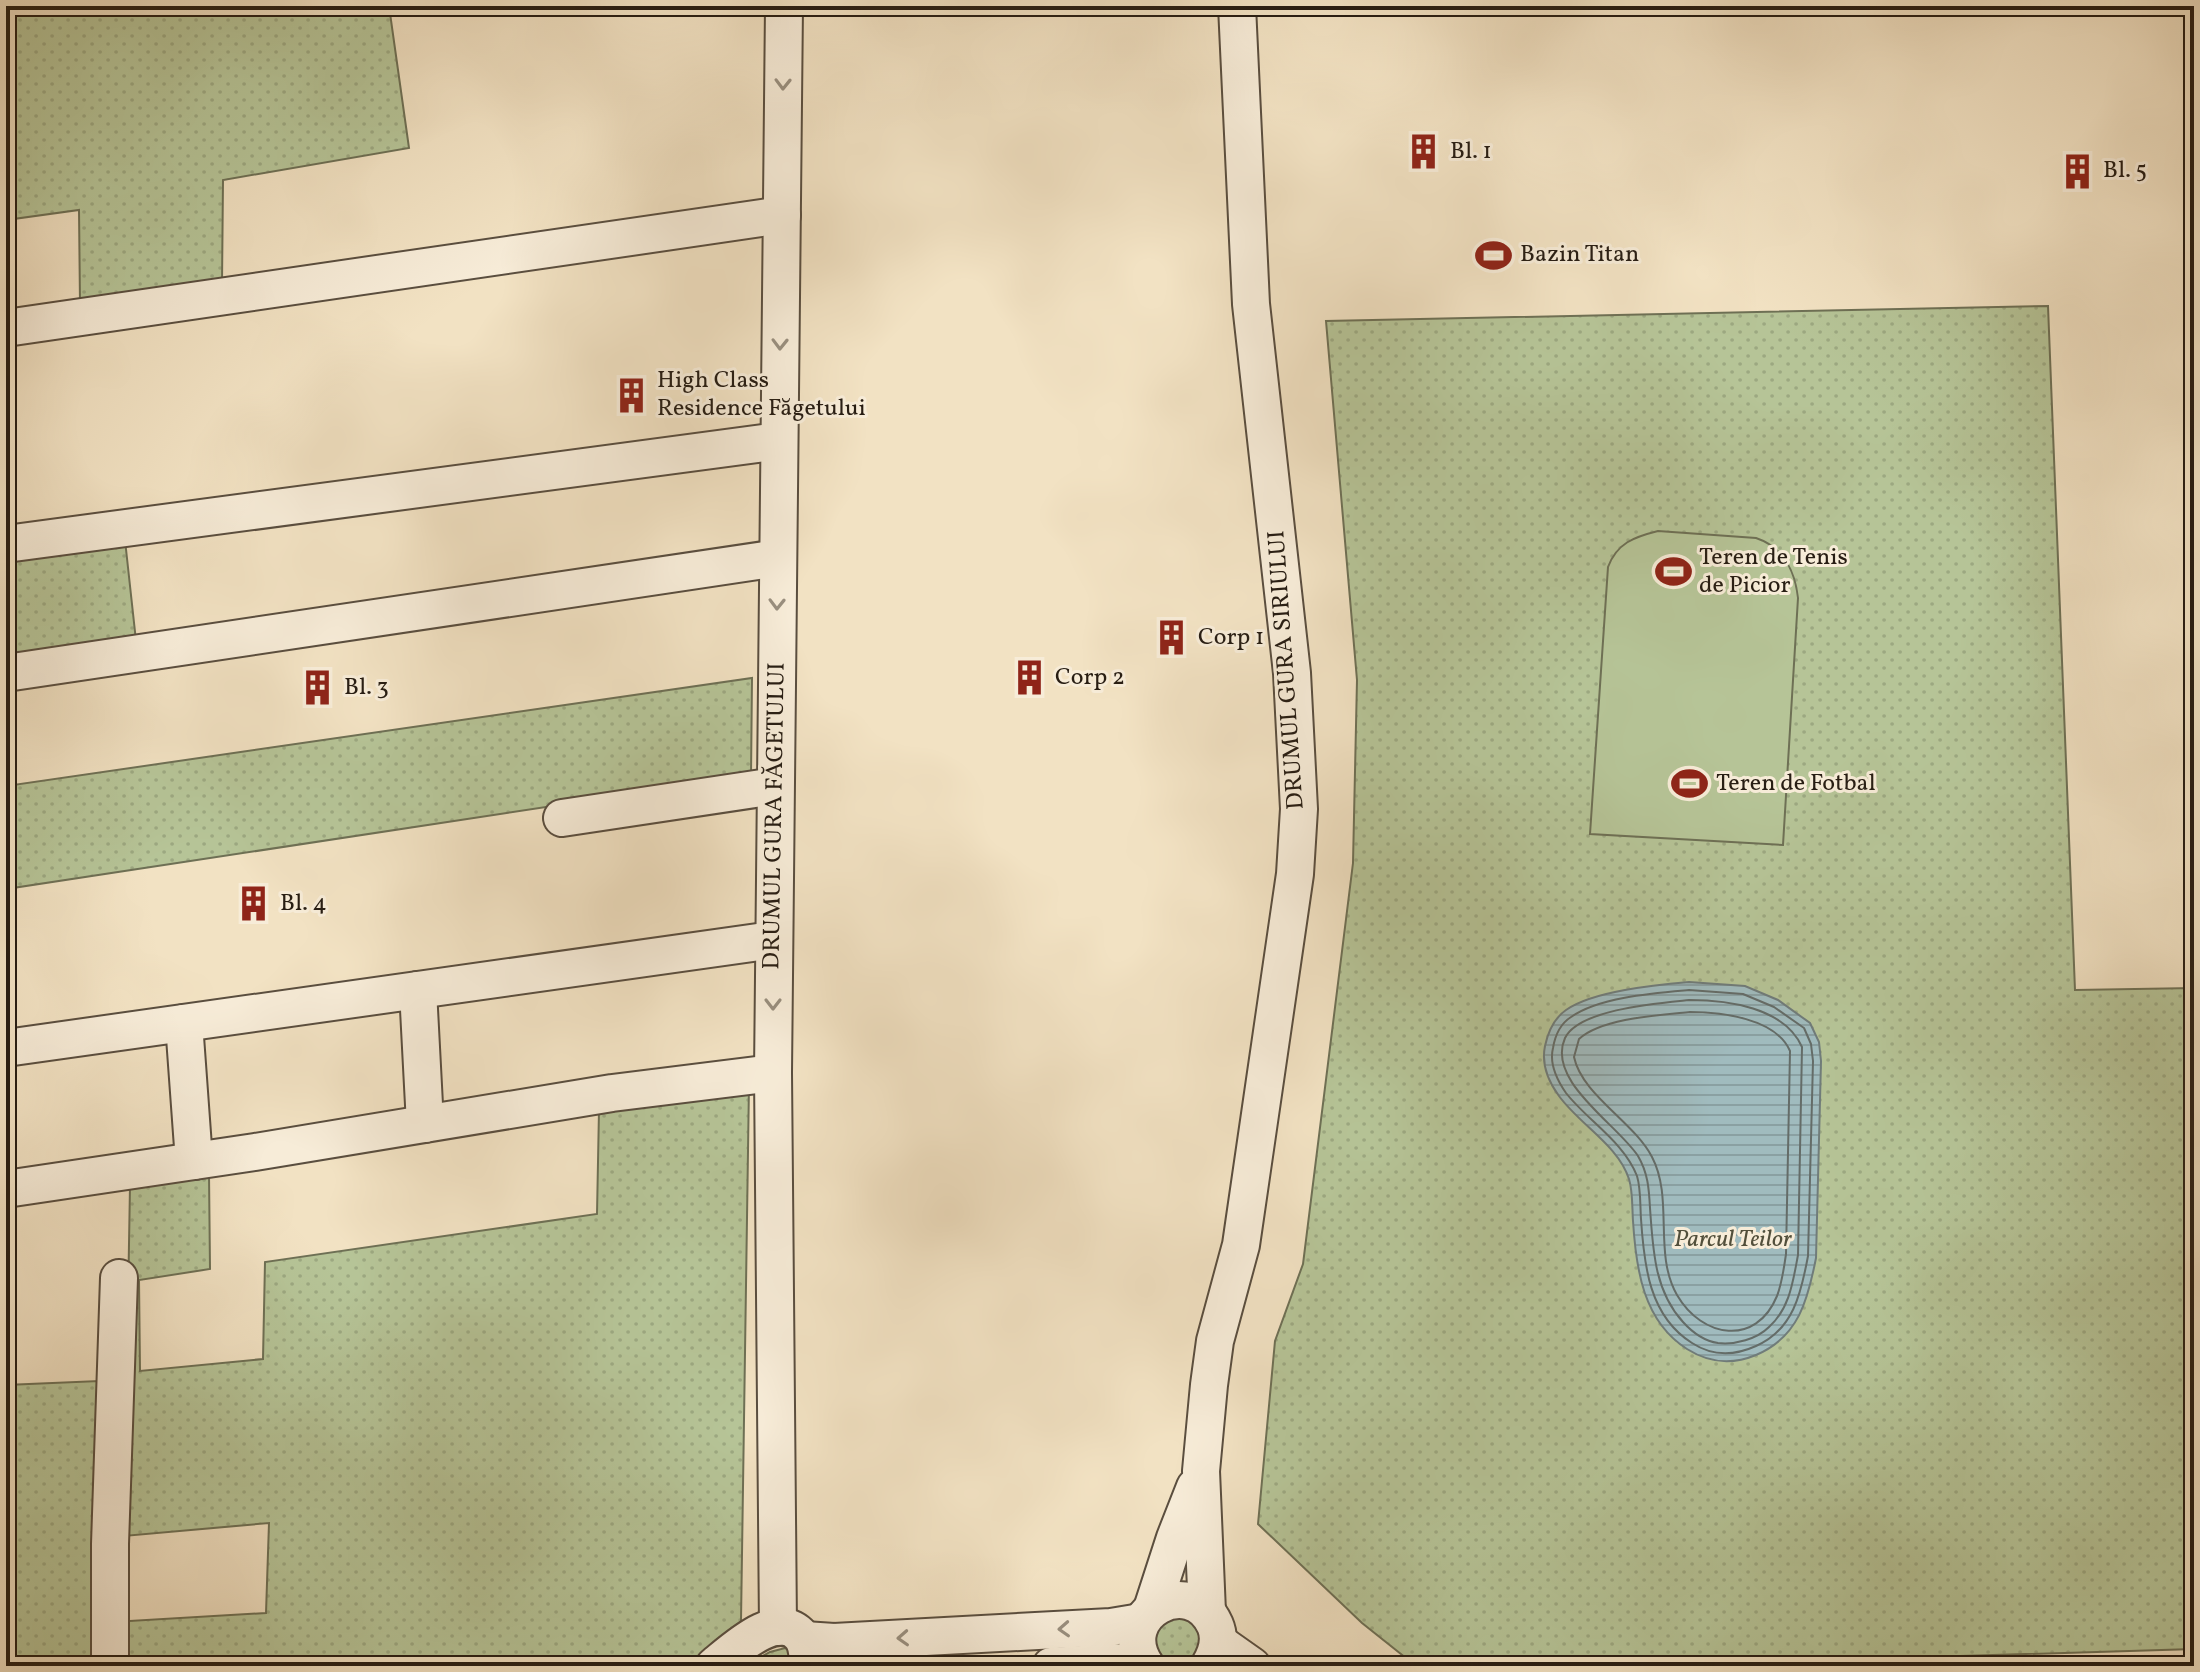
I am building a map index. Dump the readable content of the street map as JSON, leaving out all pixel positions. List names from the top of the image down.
{
  "streets": {
    "street": ["DRUMUL GURA SIRIULUI", "DRUMUL GURA FĂGETULUI"]
  },
  "one_way": ["DRUMUL GURA FĂGETULUI"],
  "parks": ["Parcul Teilor"],
  "places": {
    "building": [
      "Bl. 1",
      "Bl. 5",
      "High Class Residence Făgetului",
      "Corp 1",
      "Corp 2",
      "Bl. 3",
      "Bl. 4"
    ],
    "sports": ["Bazin Titan", "Teren de Tenis de Picior", "Teren de Fotbal"]
  }
}
